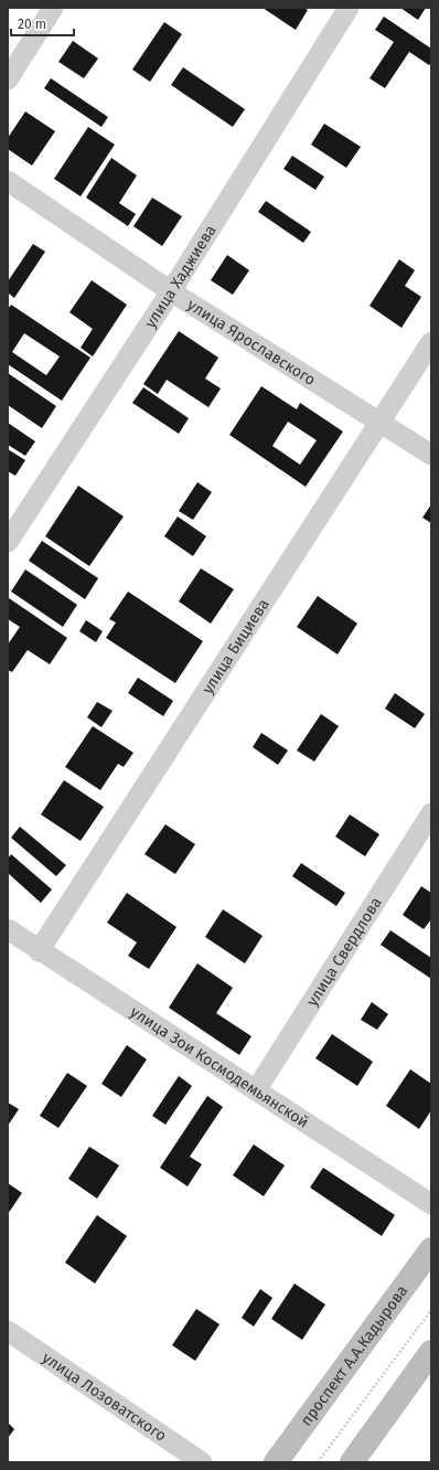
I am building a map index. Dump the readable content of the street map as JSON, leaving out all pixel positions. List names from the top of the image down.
{
  "streets": {
    "street": [
      "улица Хаджиева",
      "улица Ярославского",
      "улица Бициева",
      "улица Свердлова",
      "улица Зои Космодемьянской",
      "проспект А.А.Кадырова",
      "улица Лозоватского"
    ]
  },
  "crossings": [
    ["улица Хаджиева", "улица Ярославского"],
    ["улица Ярославского", "улица Бициева"],
    ["улица Бициева", "улица Зои Космодемьянской"],
    ["улица Свердлова", "улица Зои Космодемьянской"]
  ],
  "scale_bar": "20 m"
}
